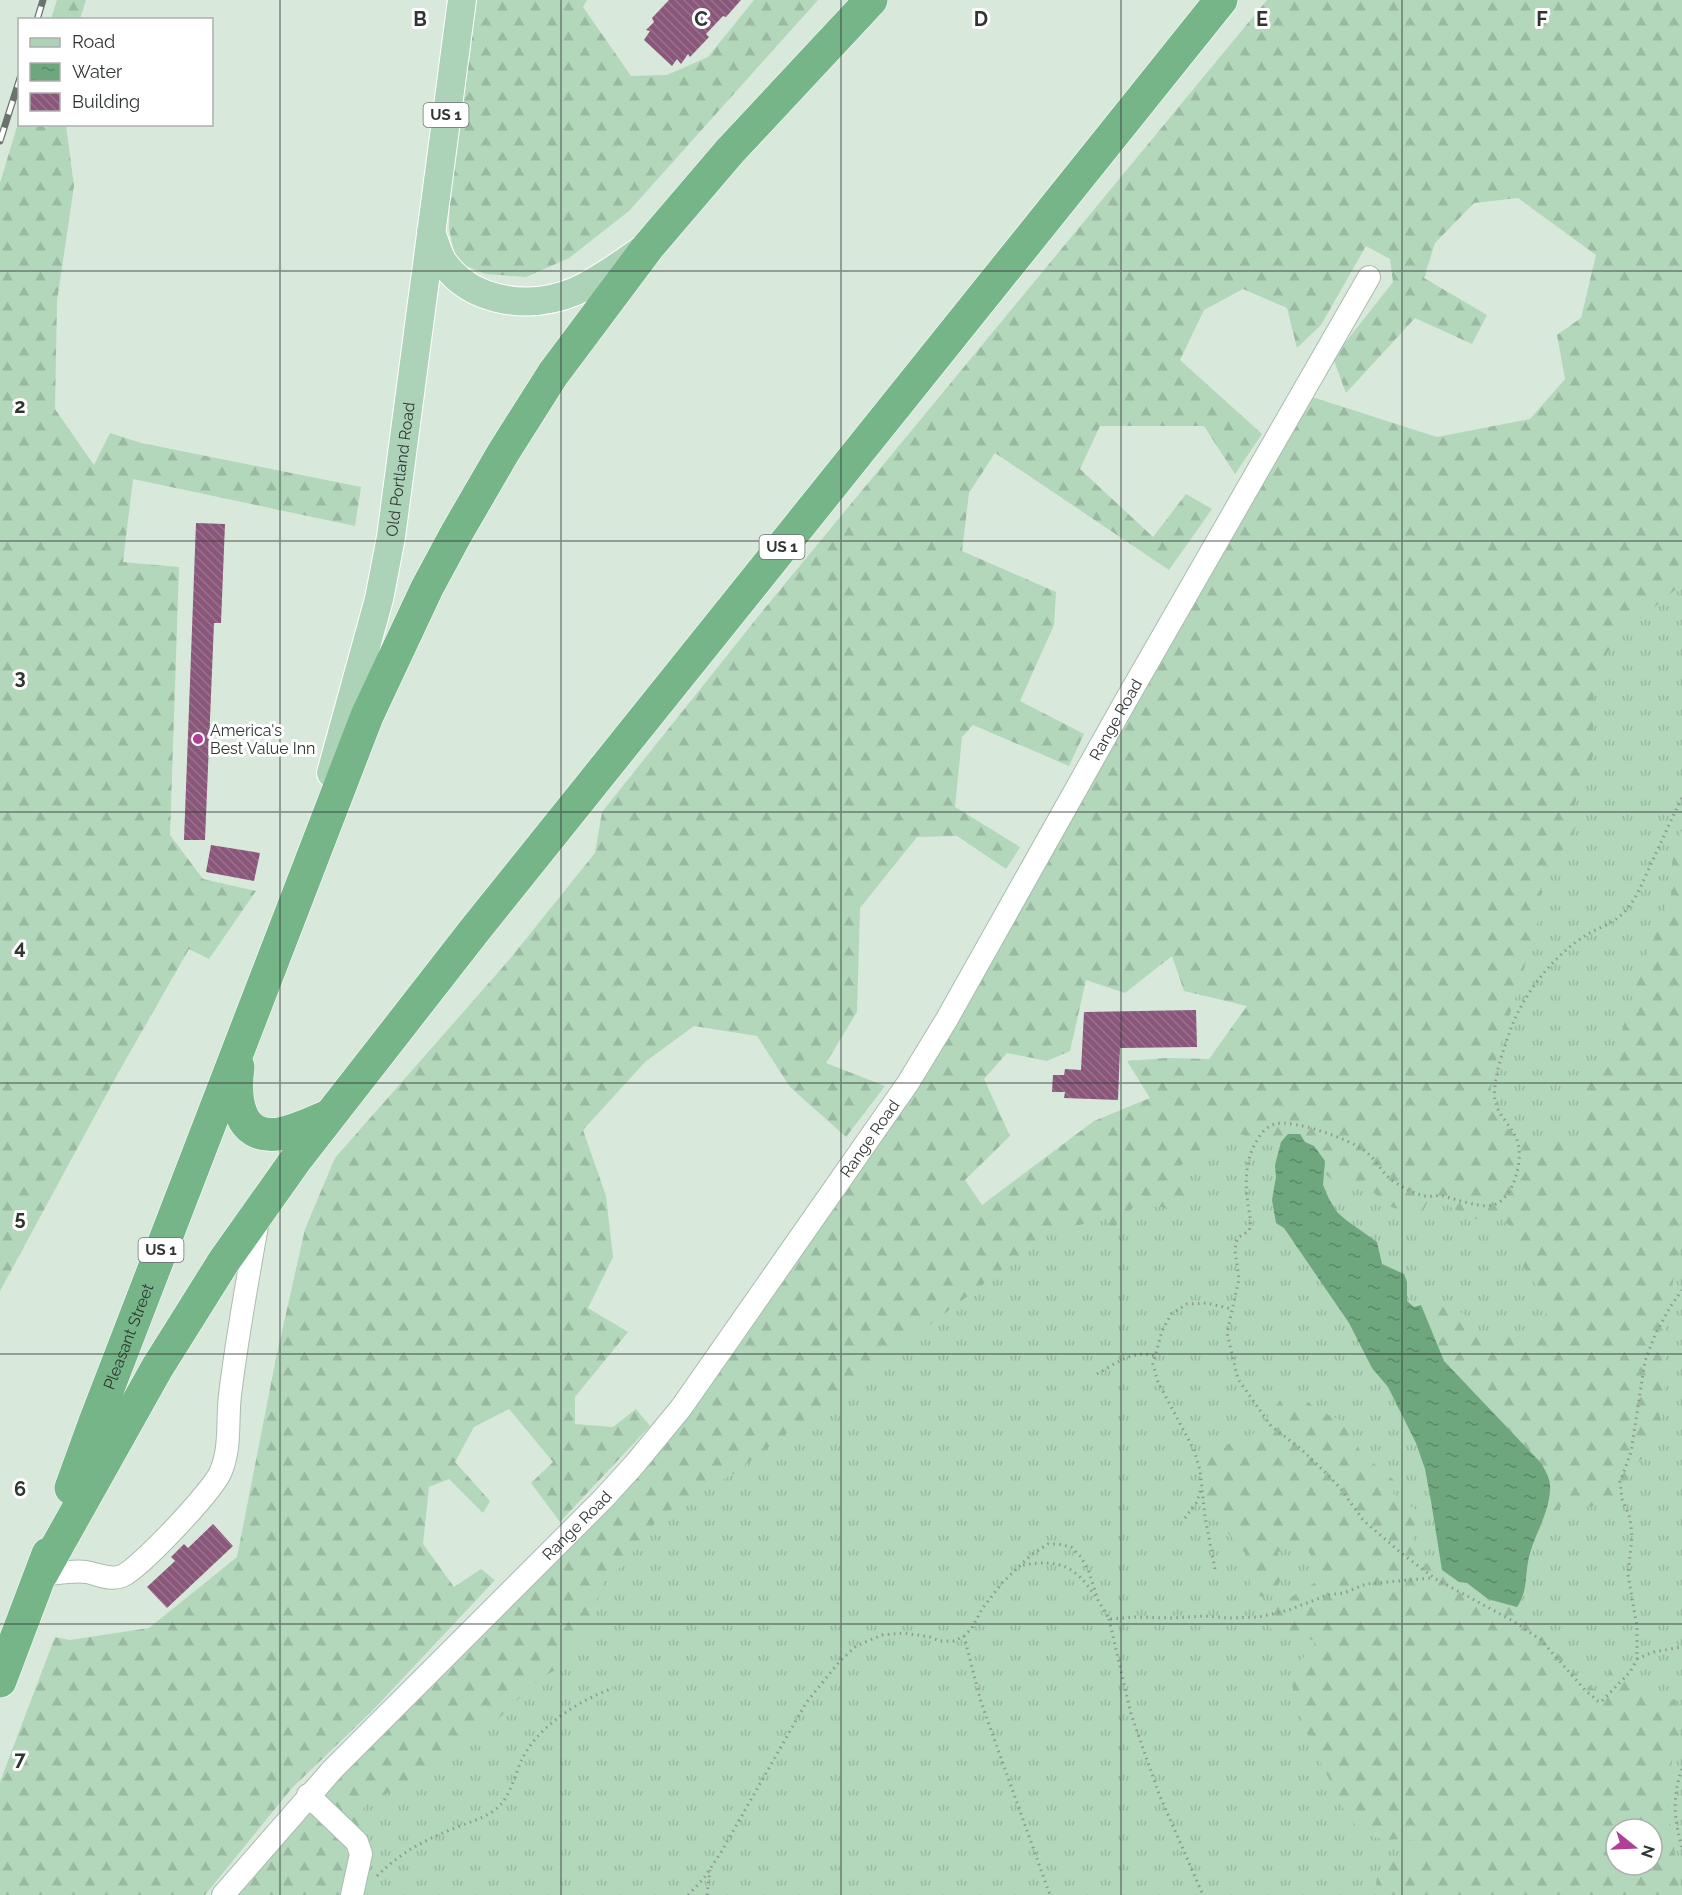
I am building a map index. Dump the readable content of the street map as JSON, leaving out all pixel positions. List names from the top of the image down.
{
  "streets": {
    "highway": ["US 1", "Pleasant Street"],
    "main road": ["Old Portland Road"],
    "street": ["Range Road"]
  },
  "crossings": [
    ["US 1", "Pleasant Street"],
    ["Old Portland Road", "Pleasant Street"]
  ],
  "places": ["America's Best Value Inn"],
  "legend": ["Road", "Water", "Building"],
  "north": "right",
  "grid": {
    "columns": [
      "B",
      "C",
      "D",
      "E",
      "F"
    ],
    "rows": [
      "2",
      "3",
      "4",
      "5",
      "6",
      "7"
    ]
  }
}
